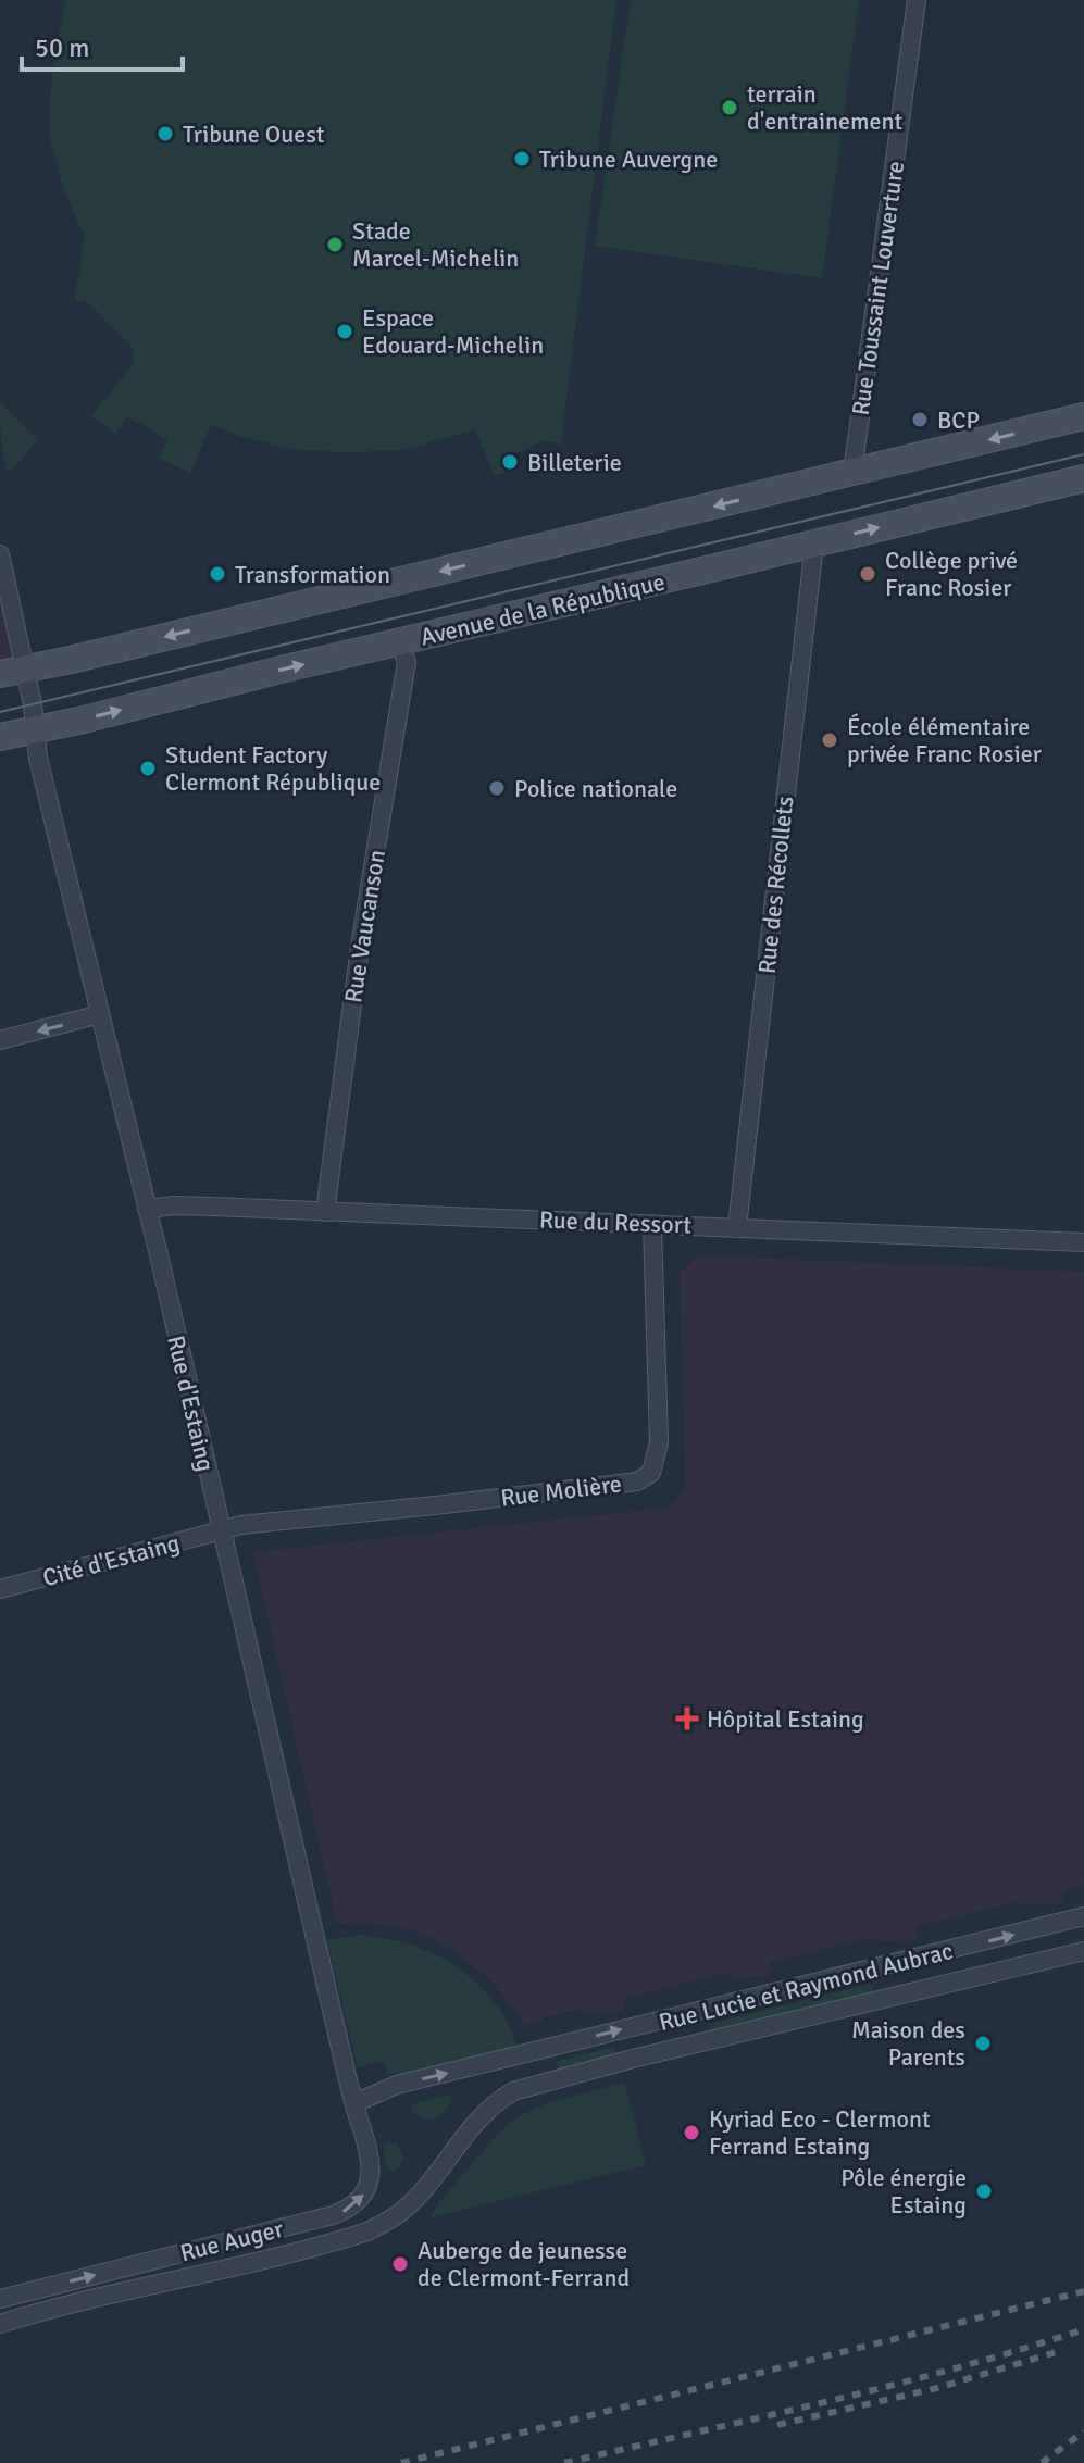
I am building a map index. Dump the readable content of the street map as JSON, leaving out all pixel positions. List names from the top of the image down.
{
  "streets": {
    "main road": ["Avenue de la République"],
    "street": [
      "Rue Toussaint Louverture",
      "Rue des Récollets",
      "Rue Vaucanson",
      "Rue du Ressort",
      "Rue d'Estaing",
      "Rue Molière",
      "Cité d'Estaing",
      "Rue Lucie et Raymond Aubrac",
      "Rue Auger"
    ]
  },
  "crossings": [
    ["Avenue de la République", "Rue des Récollets"],
    ["Avenue de la République", "Rue Vaucanson"],
    ["Avenue de la République", "Rue d'Estaing"],
    ["Rue des Récollets", "Rue du Ressort"],
    ["Rue Vaucanson", "Rue du Ressort"],
    ["Rue du Ressort", "Rue d'Estaing"],
    ["Rue du Ressort", "Rue Molière"],
    ["Rue d'Estaing", "Rue Molière"],
    ["Rue d'Estaing", "Cité d'Estaing"],
    ["Rue d'Estaing", "Rue Lucie et Raymond Aubrac"],
    ["Rue d'Estaing", "Rue Auger"],
    ["Rue Molière", "Cité d'Estaing"],
    ["Rue Lucie et Raymond Aubrac", "Rue Auger"]
  ],
  "places": {
    "other": [
      "terrain d'entrainement",
      "Tribune Ouest",
      "Tribune Auvergne",
      "Stade Marcel-Michelin",
      "Espace Edouard-Michelin",
      "BCP",
      "Billeterie",
      "Transformation",
      "Collège privé Franc Rosier",
      "École élémentaire privée Franc Rosier",
      "Student Factory Clermont République",
      "Police nationale",
      "Maison des Parents",
      "Kyriad Eco - Clermont Ferrand Estaing",
      "Pôle énergie Estaing",
      "Auberge de jeunesse de Clermont-Ferrand"
    ],
    "health": ["Hôpital Estaing"]
  },
  "scale_bar": "50 m"
}
